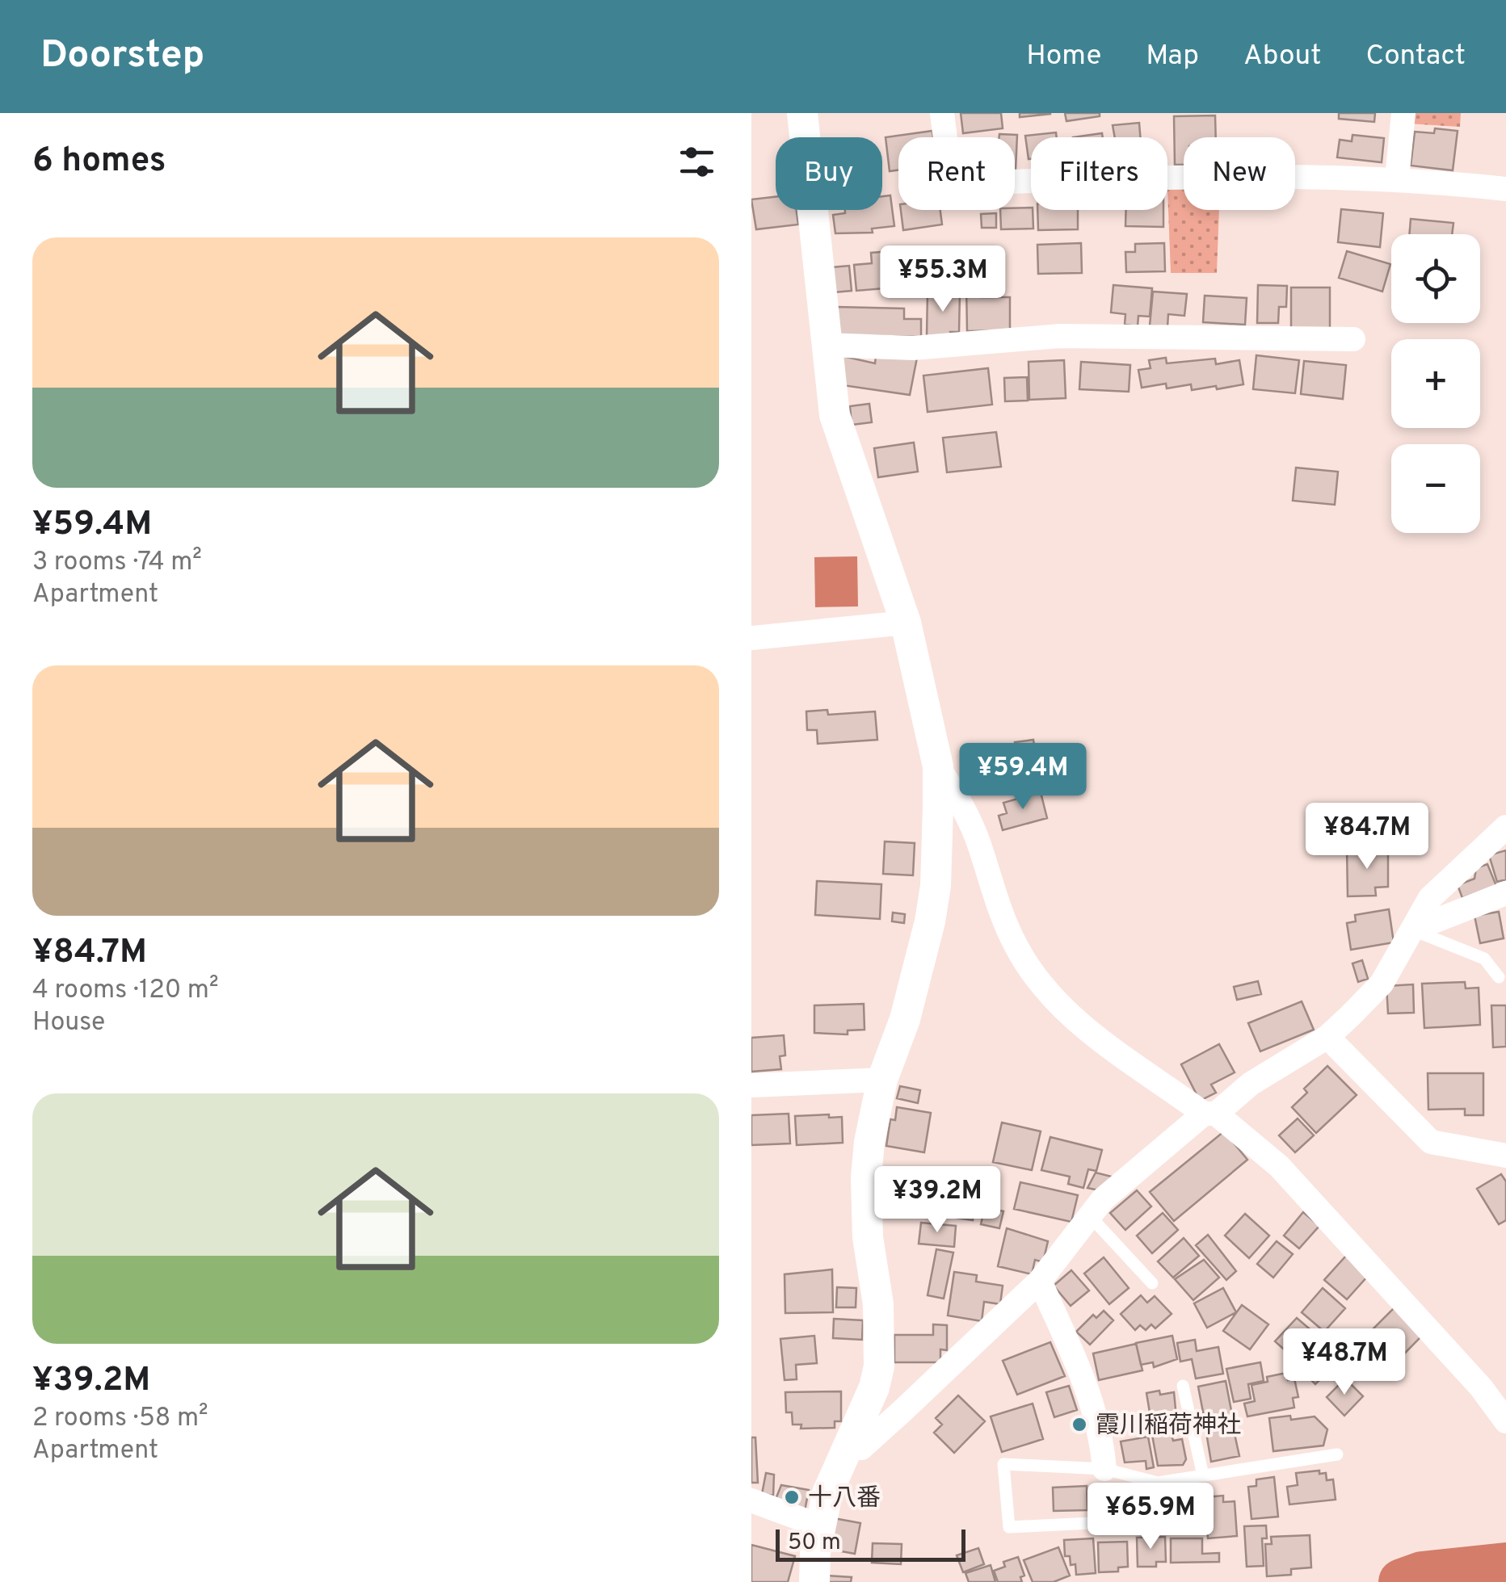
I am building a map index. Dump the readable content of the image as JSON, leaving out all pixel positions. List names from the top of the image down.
{
  "places": ["霞川稲荷神社", "十八番"],
  "scale_bar": "50 m",
  "page": {
    "header": "Doorstep",
    "nav": [
      "Home",
      "Map",
      "About",
      "Contact"
    ],
    "heading": "6 homes",
    "chip": [
      "Buy",
      "Rent",
      "Filters",
      "New"
    ],
    "list": [
      {
        "name": "¥59.4M",
        "note": "3 rooms · 74 m² · Apartment"
      },
      {
        "name": "¥84.7M",
        "note": "4 rooms · 120 m² · House"
      },
      {
        "name": "¥39.2M",
        "note": "2 rooms · 58 m² · Apartment"
      }
    ],
    "map_buttons": ["+", "−"],
    "price": [
      "¥55.3M",
      "¥59.4M",
      "¥84.7M",
      "¥39.2M",
      "¥48.7M",
      "¥65.9M"
    ],
    "scale": "50 m"
  }
}
